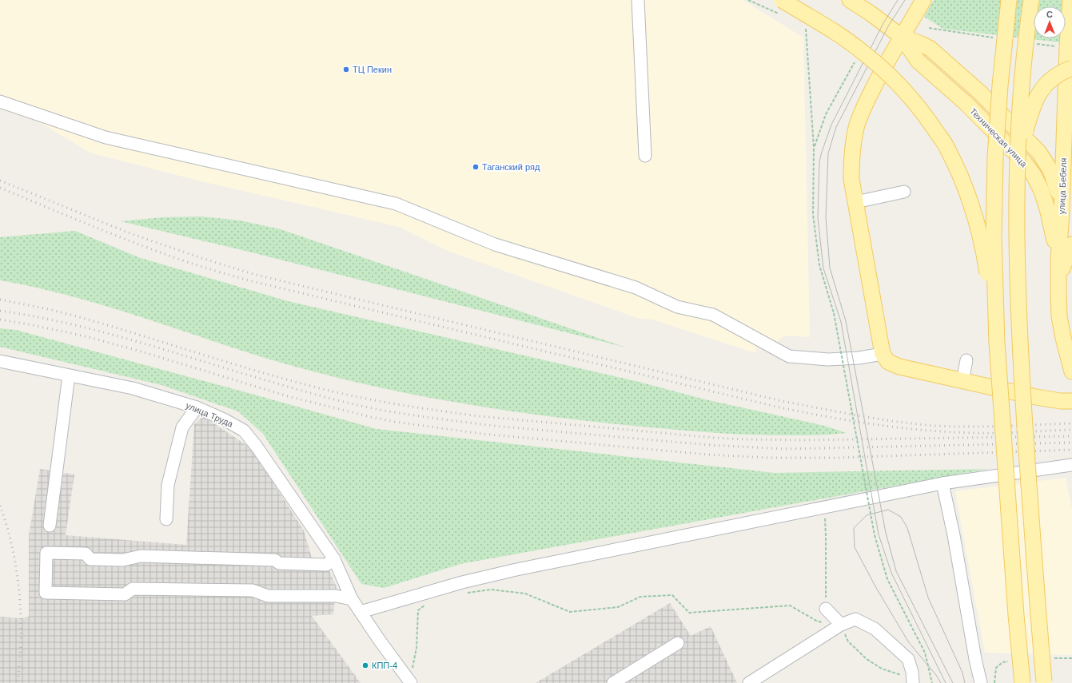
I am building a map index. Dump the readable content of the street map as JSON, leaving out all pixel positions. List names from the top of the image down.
{
  "streets": {
    "main road": ["Техническая улица", "улица Бебеля"],
    "street": ["улица Труда"]
  },
  "crossings": [
    ["Техническая улица", "улица Бебеля"]
  ],
  "places": ["ТЦ Пекин", "Таганский ряд", "КПП-4"],
  "north": "top"
}
